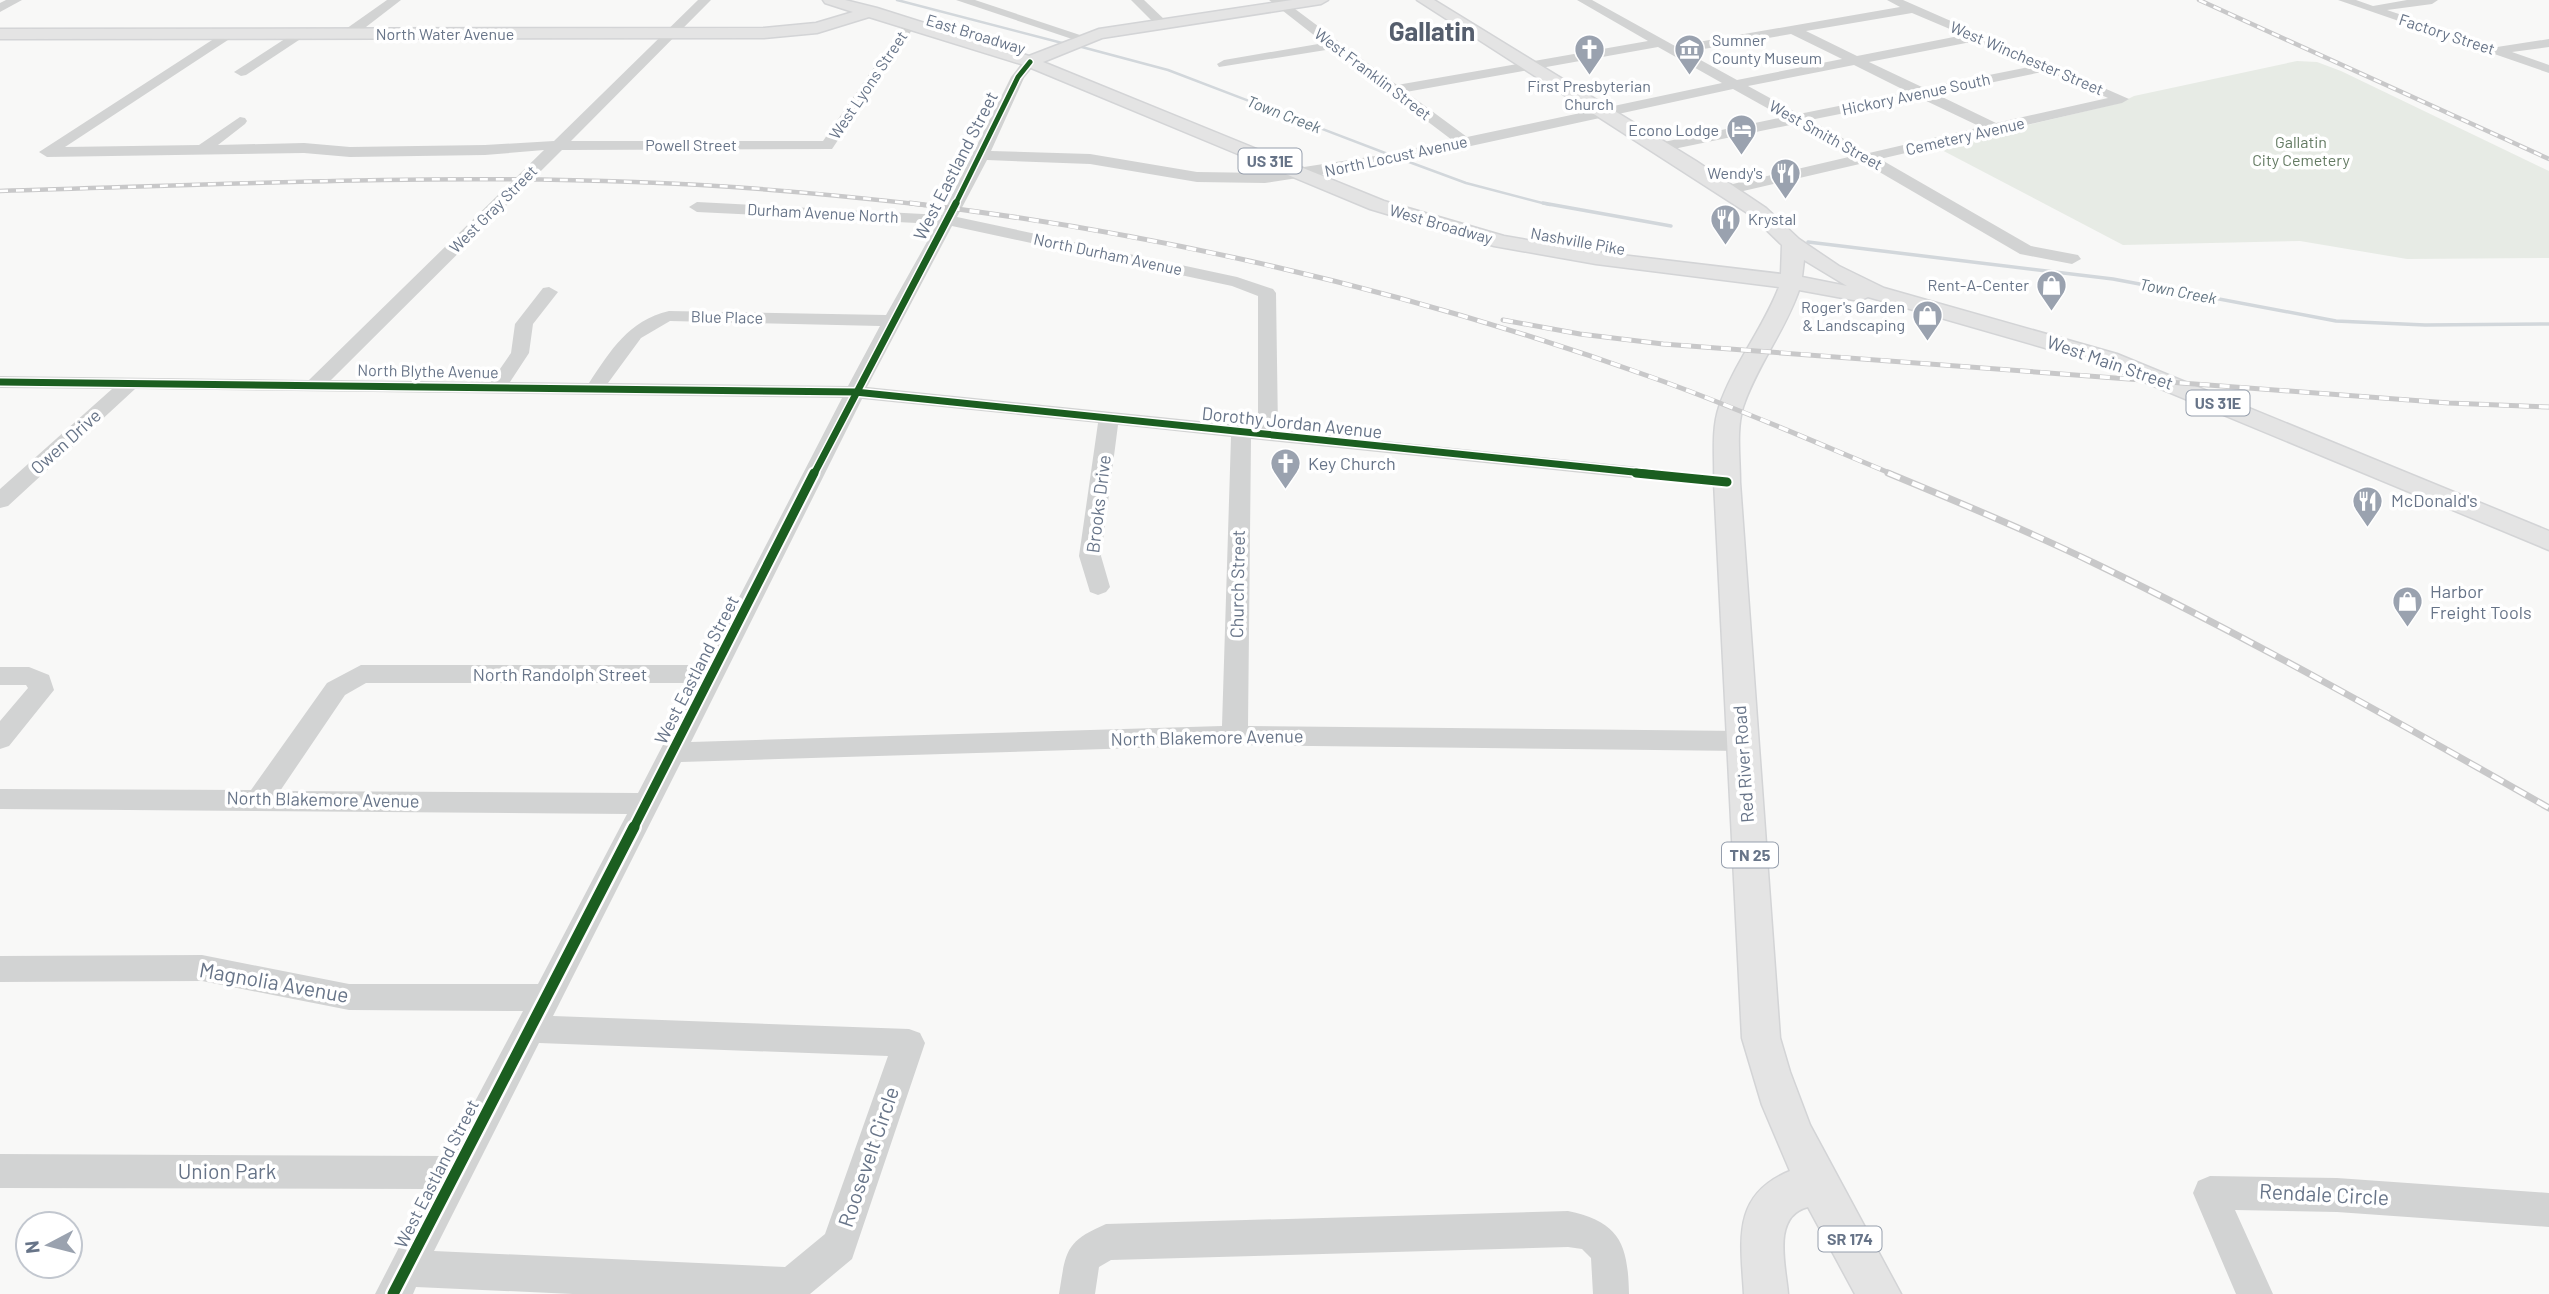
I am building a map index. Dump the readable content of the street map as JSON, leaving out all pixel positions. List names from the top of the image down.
{
  "streets": {
    "main road": [
      "North Water Avenue",
      "East Broadway",
      "US 31E",
      "West Broadway",
      "Nashville Pike",
      "West Main Street",
      "Red River Road",
      "TN 25",
      "SR 174"
    ],
    "street": [
      "Factory Street",
      "West Winchester Street",
      "West Franklin Street",
      "West Lyons Street",
      "Hickory Avenue South",
      "West Smith Street",
      "Cemetery Avenue",
      "Powell Street",
      "North Locust Avenue",
      "West Eastland Street",
      "West Gray Street",
      "Durham Avenue North",
      "North Durham Avenue",
      "Blue Place",
      "North Blythe Avenue",
      "Dorothy Jordan Avenue",
      "Owen Drive",
      "Brooks Drive",
      "Church Street",
      "North Randolph Street",
      "North Blakemore Avenue",
      "Magnolia Avenue",
      "Roosevelt Circle",
      "Union Park",
      "Rendale Circle"
    ]
  },
  "crossings": [
    ["North Water Avenue", "East Broadway"],
    ["North Water Avenue", "Powell Street"],
    ["North Water Avenue", "West Gray Street"],
    ["East Broadway", "West Lyons Street"],
    ["East Broadway", "US 31E"],
    ["East Broadway", "West Eastland Street"],
    ["East Broadway", "West Broadway"],
    ["West Winchester Street", "Hickory Avenue South"],
    ["West Winchester Street", "Cemetery Avenue"],
    ["West Winchester Street", "North Locust Avenue"],
    ["West Franklin Street", "North Locust Avenue"],
    ["West Lyons Street", "Powell Street"],
    ["West Lyons Street", "US 31E"],
    ["Hickory Avenue South", "West Smith Street"],
    ["West Smith Street", "Cemetery Avenue"],
    ["West Smith Street", "North Locust Avenue"],
    ["Powell Street", "West Gray Street"],
    ["North Locust Avenue", "US 31E"],
    ["North Locust Avenue", "West Eastland Street"],
    ["North Locust Avenue", "West Broadway"],
    ["North Locust Avenue", "Nashville Pike"],
    ["US 31E", "West Eastland Street"],
    ["US 31E", "West Broadway"],
    ["US 31E", "Nashville Pike"],
    ["West Eastland Street", "Durham Avenue North"],
    ["West Eastland Street", "West Broadway"],
    ["West Eastland Street", "North Durham Avenue"],
    ["West Eastland Street", "Blue Place"],
    ["West Eastland Street", "North Blythe Avenue"],
    ["West Eastland Street", "Dorothy Jordan Avenue"],
    ["West Eastland Street", "North Randolph Street"],
    ["West Eastland Street", "North Blakemore Avenue"],
    ["West Eastland Street", "Magnolia Avenue"],
    ["West Eastland Street", "Roosevelt Circle"],
    ["West Eastland Street", "Union Park"],
    ["West Gray Street", "North Blythe Avenue"],
    ["Durham Avenue North", "North Durham Avenue"],
    ["West Broadway", "Nashville Pike"],
    ["West Broadway", "West Main Street"],
    ["West Broadway", "Red River Road"],
    ["North Durham Avenue", "Dorothy Jordan Avenue"],
    ["Blue Place", "North Blythe Avenue"],
    ["North Blythe Avenue", "Dorothy Jordan Avenue"],
    ["North Blythe Avenue", "Owen Drive"],
    ["Dorothy Jordan Avenue", "Brooks Drive"],
    ["Dorothy Jordan Avenue", "Church Street"],
    ["Dorothy Jordan Avenue", "Red River Road"],
    ["Church Street", "North Blakemore Avenue"],
    ["North Randolph Street", "North Blakemore Avenue"],
    ["North Blakemore Avenue", "Red River Road"],
    ["Red River Road", "SR 174"]
  ],
  "districts": ["Gallatin"],
  "water": ["Town Creek"],
  "parks": ["Gallatin City Cemetery"],
  "places": {
    "church": ["First Presbyterian Church", "Key Church"],
    "museum": ["Sumner County Museum"],
    "hotel": ["Econo Lodge"],
    "restaurant": ["Wendy's", "Krystal", "McDonald's"],
    "shop": ["Rent-A-Center", "Roger's Garden & Landscaping", "Harbor Freight Tools"]
  },
  "north": "left"
}
